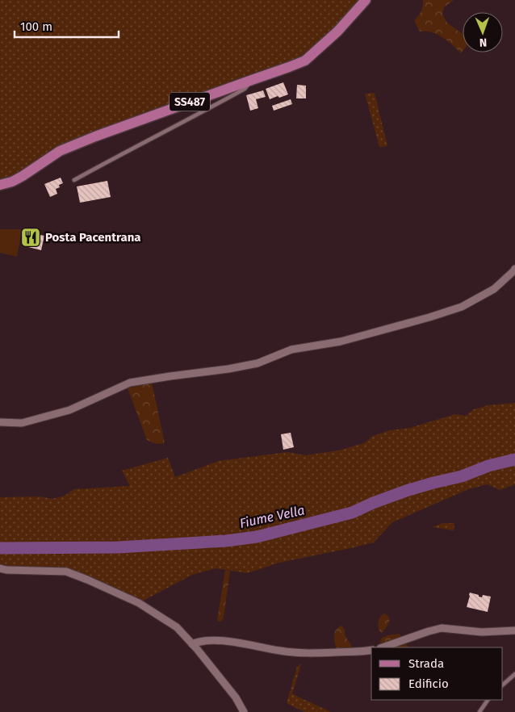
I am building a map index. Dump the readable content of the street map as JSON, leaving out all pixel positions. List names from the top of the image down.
{
  "streets": {
    "main road": ["SS487"]
  },
  "water": ["Fiume Vella"],
  "places": {
    "restaurant": ["Posta Pacentrana"]
  },
  "legend": ["Strada", "Edificio"],
  "scale_bar": "100 m",
  "north": "bottom"
}
